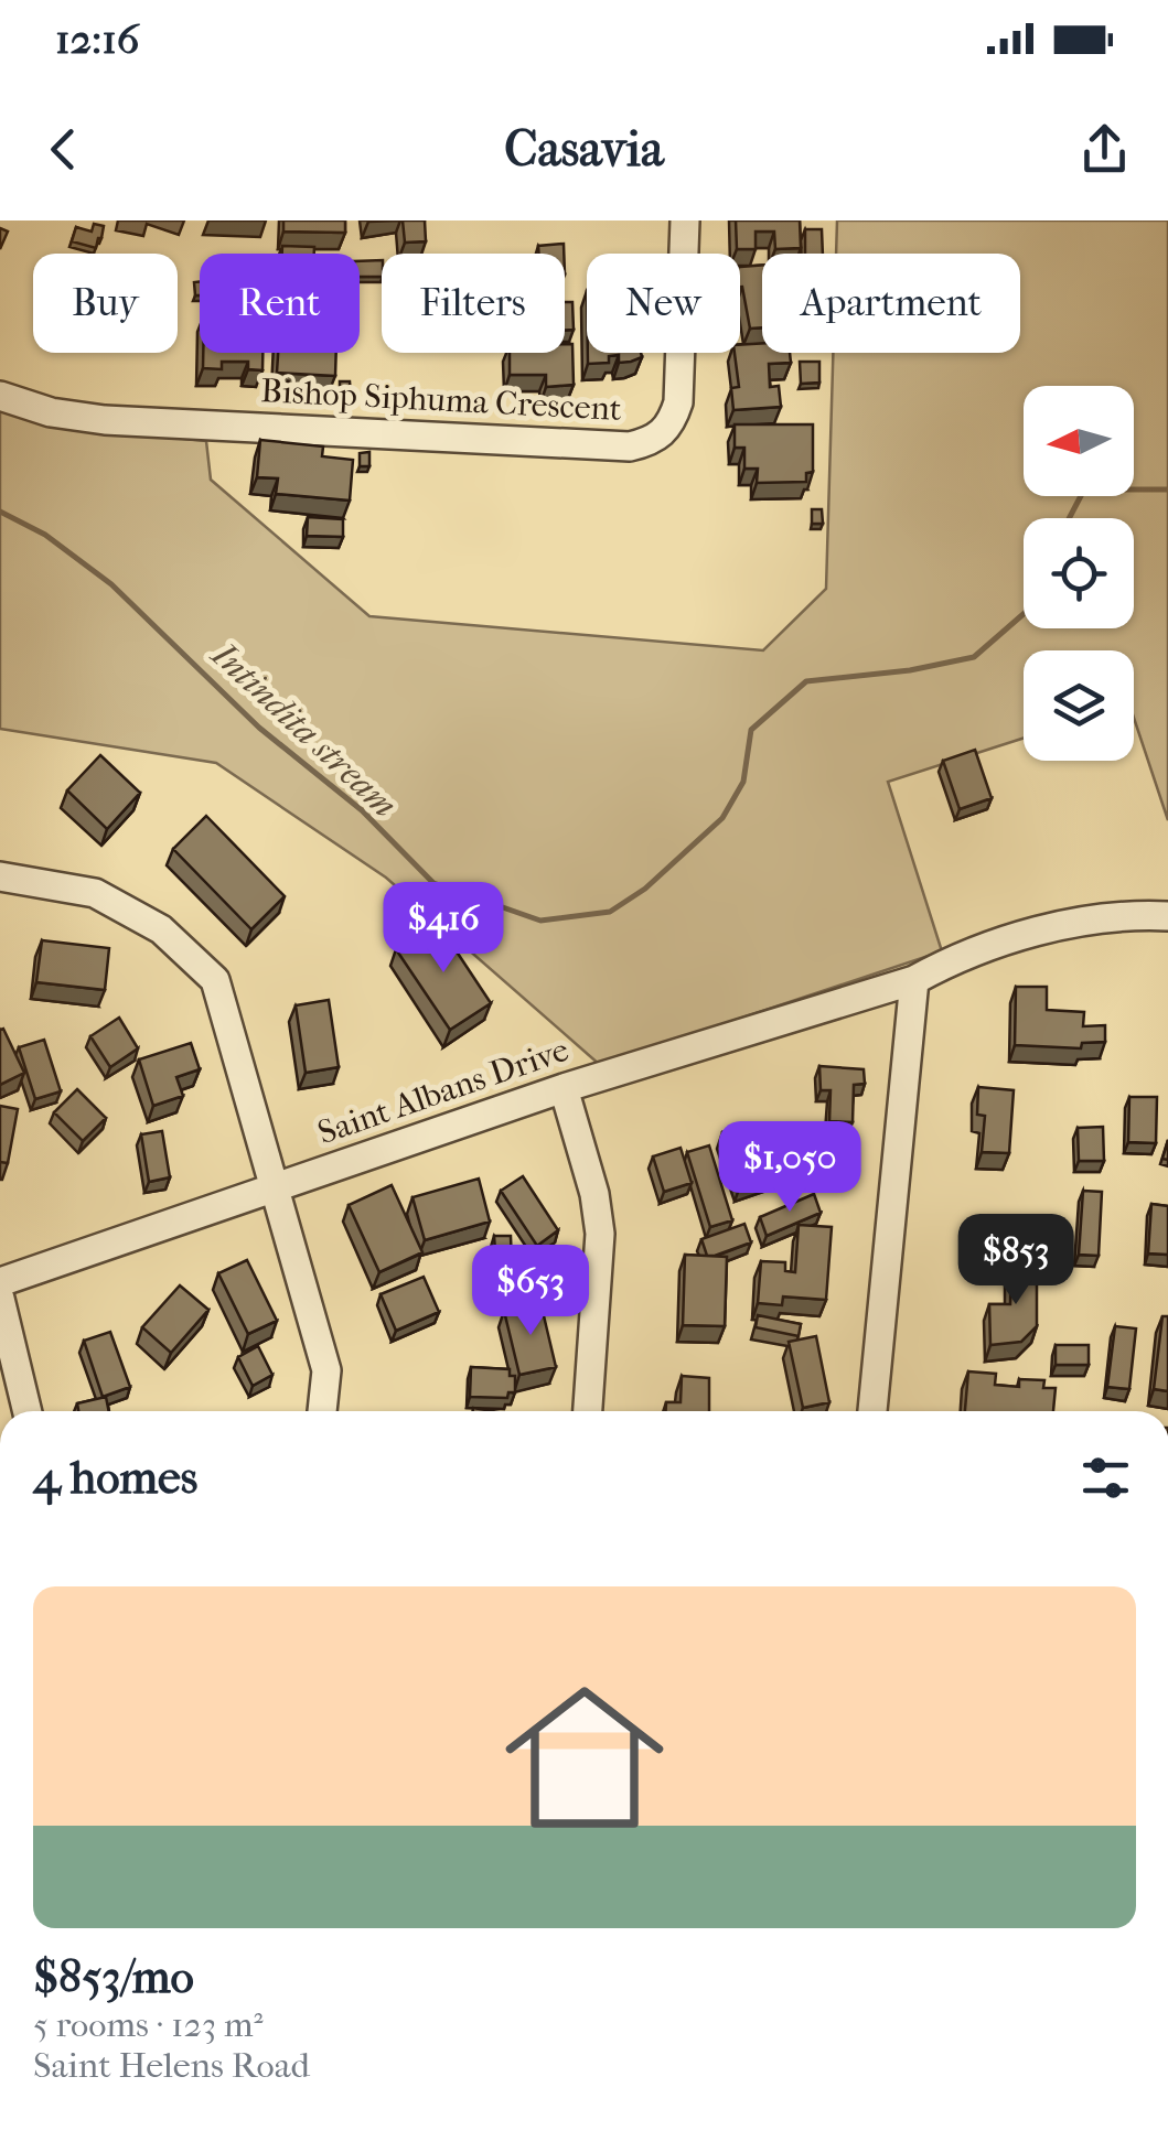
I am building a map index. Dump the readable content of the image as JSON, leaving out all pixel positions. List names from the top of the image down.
{
  "streets": {
    "street": ["Bishop Siphuma Crescent", "Saint Albans Drive"]
  },
  "water": ["Intindita stream"],
  "north": "left",
  "page": {
    "status": "12:16",
    "header": "Casavia",
    "chip": [
      "Buy",
      "Rent",
      "Filters",
      "New",
      "Apartment"
    ],
    "price": [
      "$416",
      "$1,050",
      "$853",
      "$653"
    ],
    "heading": "4 homes",
    "list": [
      {
        "name": "$853/mo",
        "note": "5 rooms · 123 m² · Saint Helens Road"
      }
    ]
  }
}
